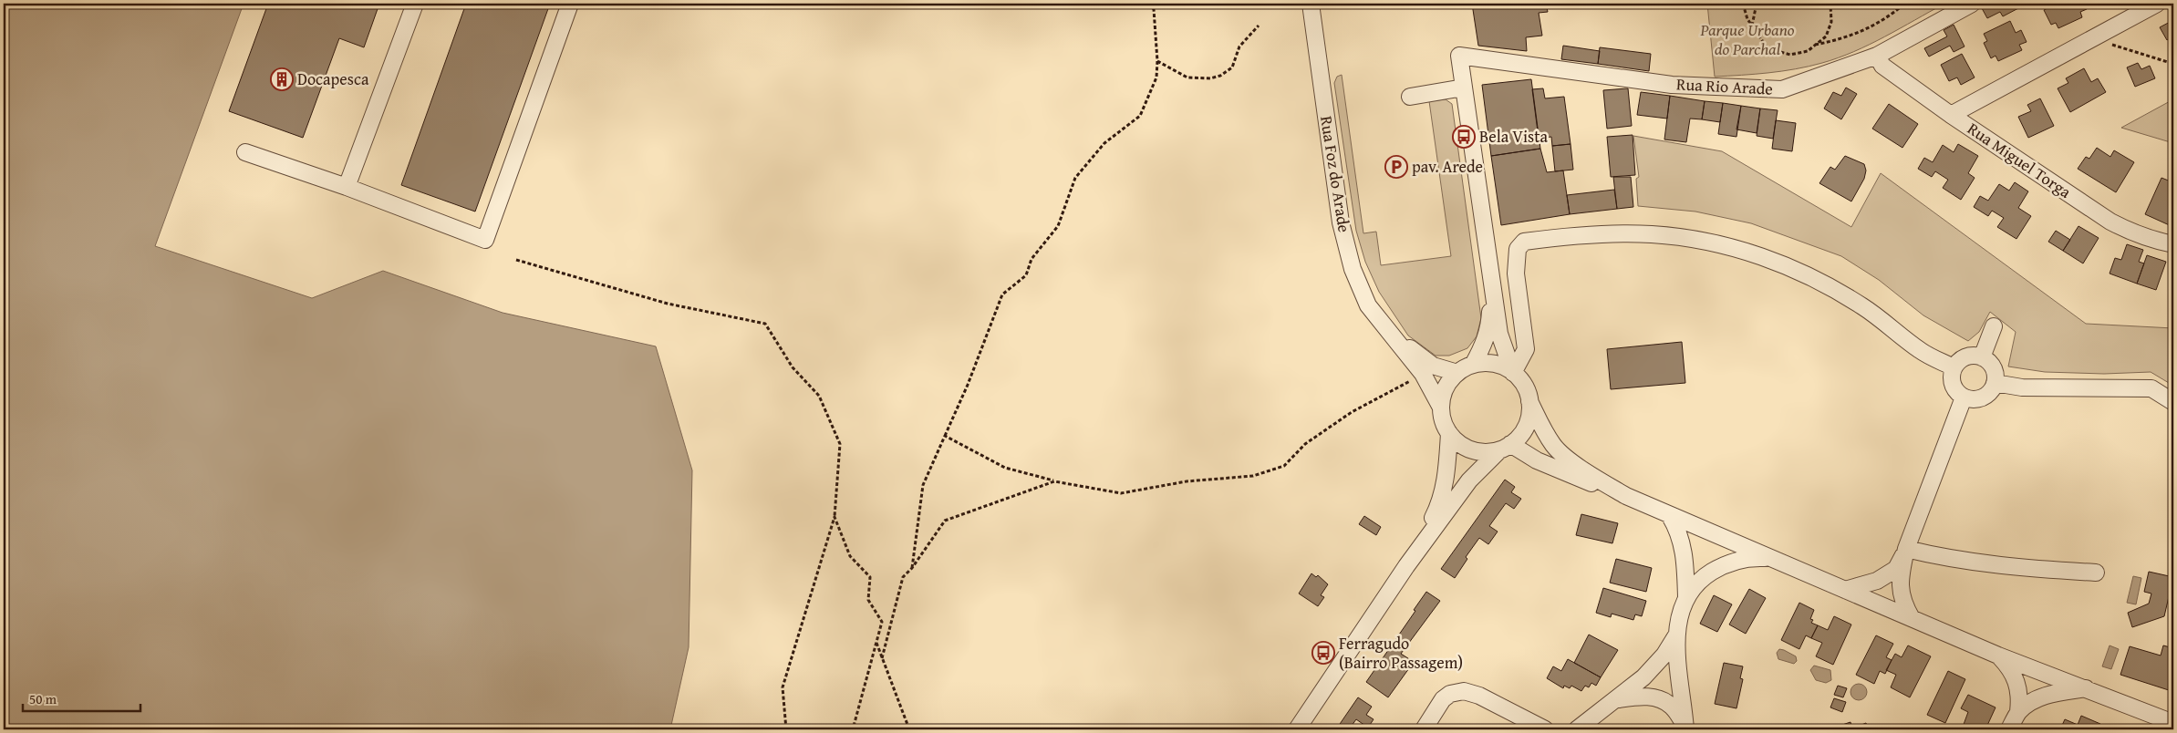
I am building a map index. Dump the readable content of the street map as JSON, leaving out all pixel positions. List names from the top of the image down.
{
  "streets": {
    "street": ["Rua Rio Arade", "Rua Miguel Torga", "Rua Foz do Arade"]
  },
  "crossings": [
    ["Rua Rio Arade", "Rua Miguel Torga"]
  ],
  "parks": ["Parque Urbano do Parchal"],
  "places": {
    "building": ["Docapesca"],
    "bus stop": ["Bela Vista", "Ferragudo (Bairro Passagem)"],
    "parking": ["pav. Arede"]
  },
  "scale_bar": "50 m"
}
